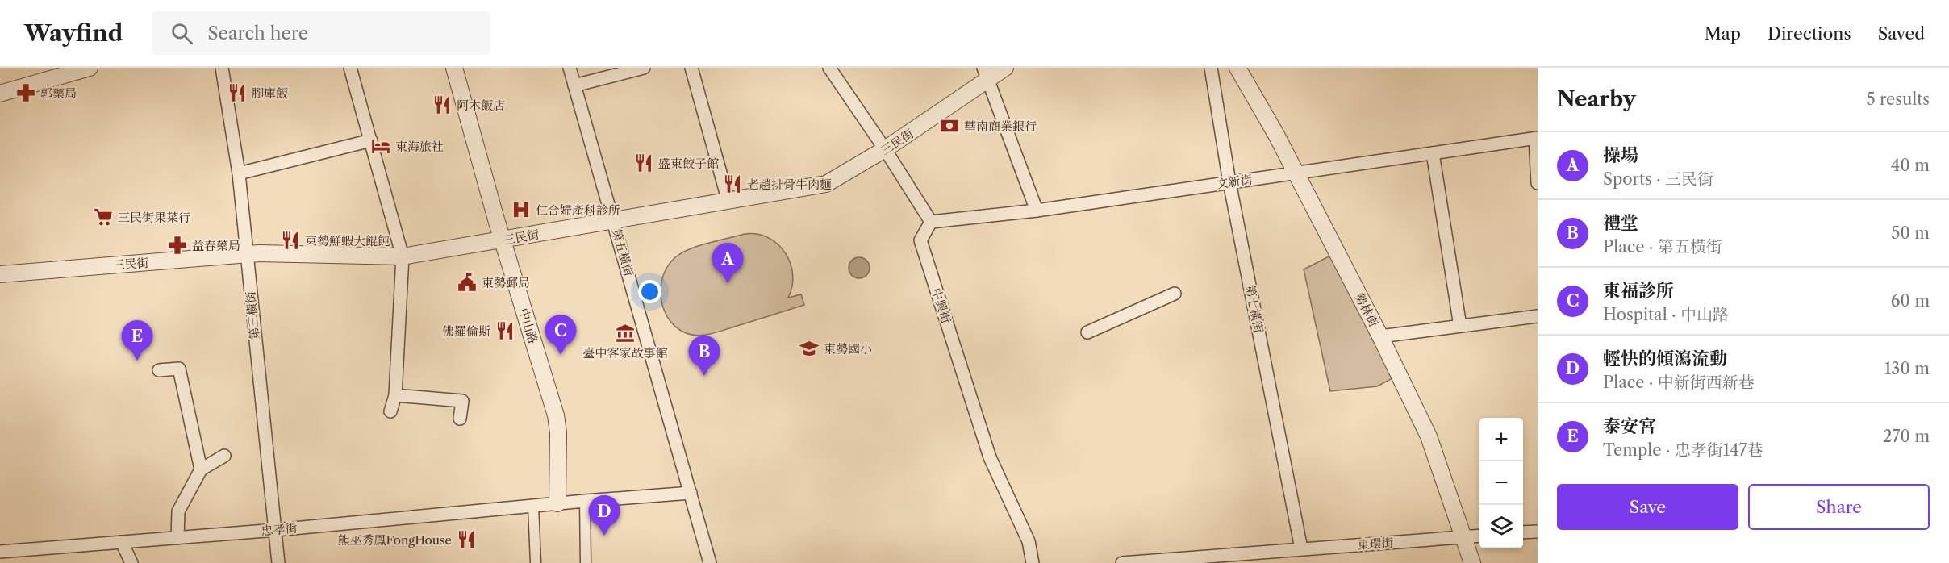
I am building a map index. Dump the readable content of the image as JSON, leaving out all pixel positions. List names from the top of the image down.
{
  "streets": {
    "street": [
      "三民街",
      "文新街",
      "第五橫街",
      "中興街",
      "第七橫街",
      "勢林街",
      "第三橫街",
      "中山路",
      "忠孝街",
      "東環街"
    ]
  },
  "crossings": [
    ["三民街", "第五橫街"],
    ["三民街", "第三橫街"],
    ["三民街", "中山路"],
    ["文新街", "中興街"],
    ["文新街", "第七橫街"],
    ["文新街", "勢林街"],
    ["第五橫街", "忠孝街"],
    ["第七橫街", "東環街"],
    ["勢林街", "東環街"],
    ["第三橫街", "忠孝街"],
    ["中山路", "忠孝街"]
  ],
  "places": {
    "pharmacy": ["郭藥局", "益春藥局"],
    "restaurant": [
      "腳庫飯",
      "阿木飯店",
      "盛東餃子館",
      "老趙排骨牛肉麵",
      "東勢鮮蝦大餛飩",
      "佛羅倫斯",
      "熊巫秀鳳FongHouse"
    ],
    "bank": ["華南商業銀行"],
    "hotel": ["東海旅社"],
    "hospital": ["仁合婦產科診所"],
    "supermarket": ["三民街果菜行"],
    "public building": ["東勢郵局"],
    "museum": ["臺中客家故事館"],
    "school or university": ["東勢國小"]
  },
  "page": {
    "header": "Wayfind",
    "search": "Search here",
    "nav": ["Map", "Directions", "Saved"],
    "heading": ["Nearby", "5 results"],
    "list": [
      {
        "mark": "A",
        "name": "操場",
        "note": "Sports · 三民街",
        "value": "40 m"
      },
      {
        "mark": "B",
        "name": "禮堂",
        "note": "Place · 第五橫街",
        "value": "50 m"
      },
      {
        "mark": "C",
        "name": "東福診所",
        "note": "Hospital · 中山路",
        "value": "60 m"
      },
      {
        "mark": "D",
        "name": "輕快的傾瀉流動",
        "note": "Place · 中新街西新巷",
        "value": "130 m"
      },
      {
        "mark": "E",
        "name": "泰安宮",
        "note": "Temple · 忠孝街147巷",
        "value": "270 m"
      }
    ],
    "pins": [
      "A",
      "C",
      "E",
      "B",
      "D"
    ],
    "map_buttons": ["+", "−"],
    "buttons": ["Save", "Share"]
  }
}
